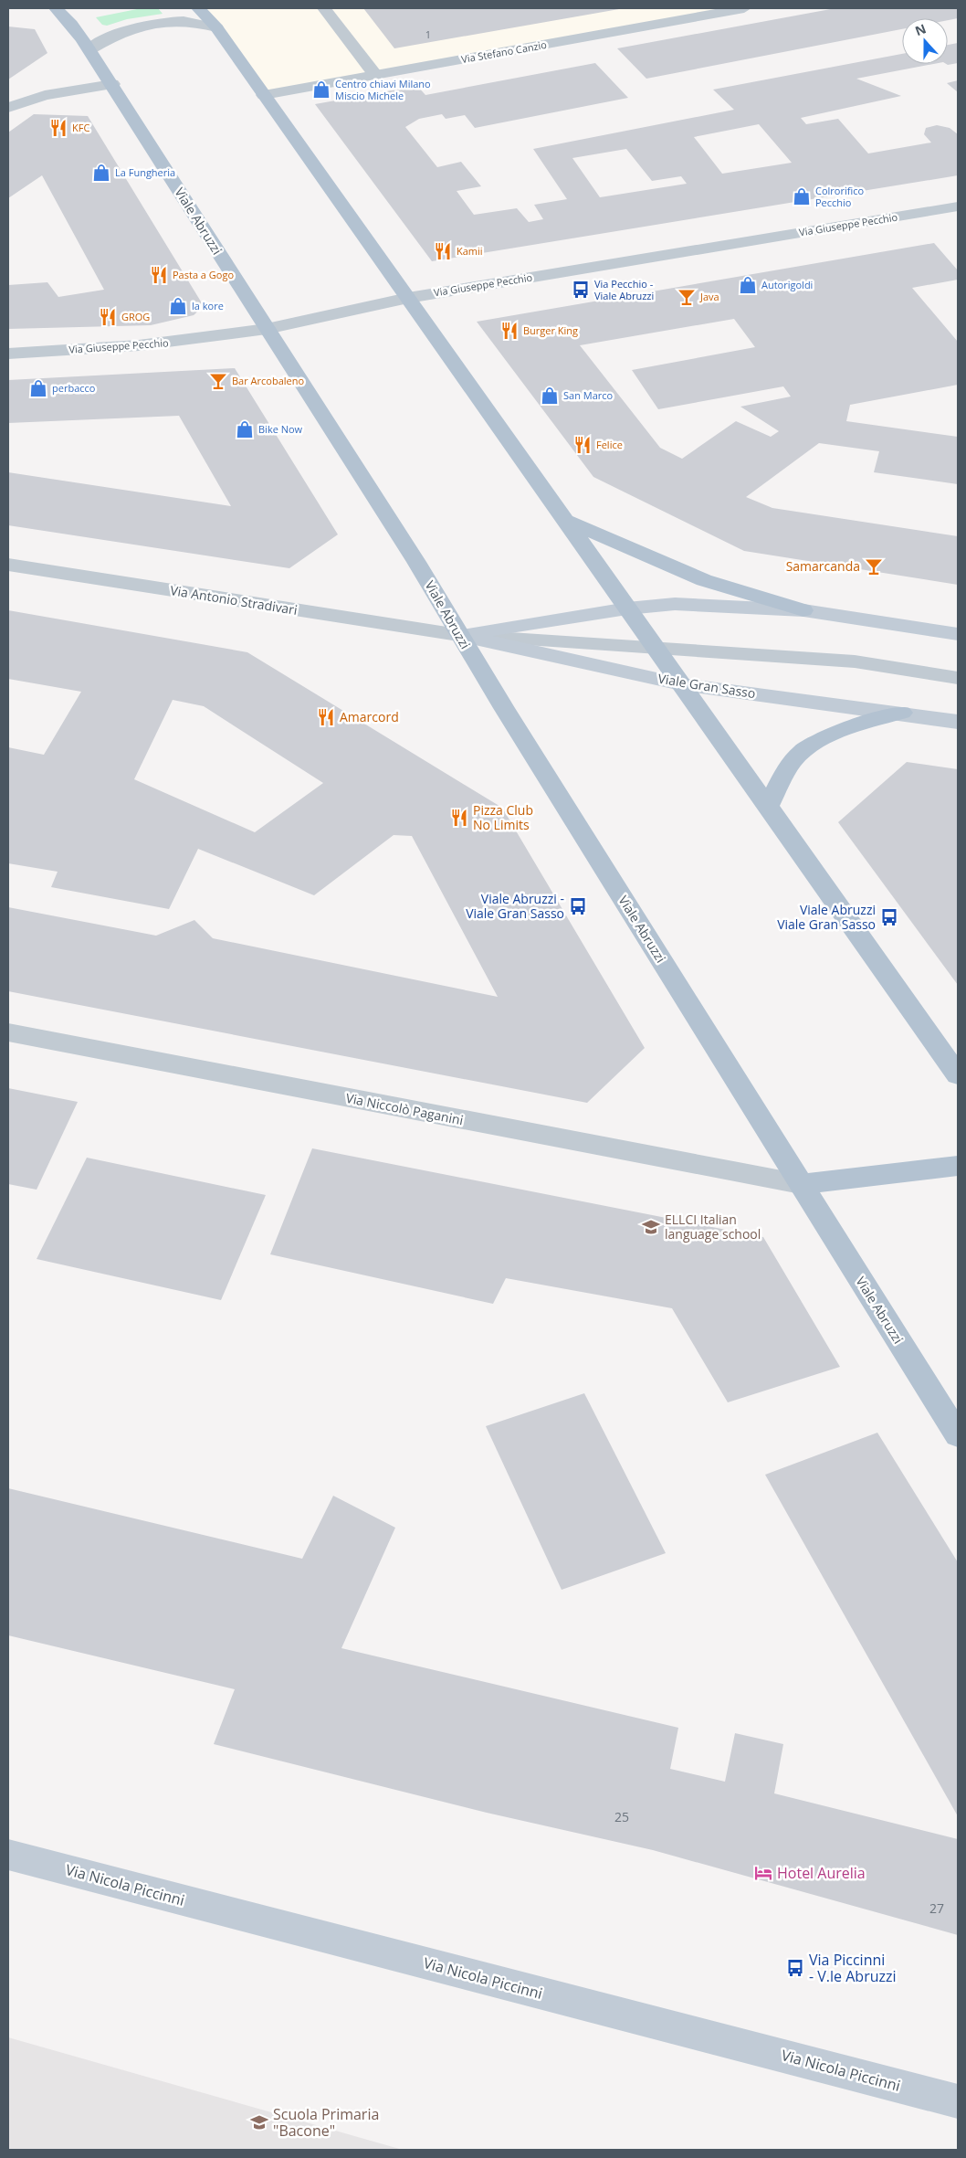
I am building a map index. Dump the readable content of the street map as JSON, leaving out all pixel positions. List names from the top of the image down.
{
  "streets": {
    "main road": ["Viale Abruzzi", "Viale Gran Sasso", "Via Nicola Piccinni"],
    "street": [
      "Via Stefano Canzio",
      "Via Giuseppe Pecchio",
      "Via Antonio Stradivari",
      "Via Niccolò Paganini"
    ]
  },
  "crossings": [
    ["Viale Abruzzi", "Via Giuseppe Pecchio"],
    ["Viale Abruzzi", "Via Antonio Stradivari"],
    ["Viale Abruzzi", "Viale Gran Sasso"],
    ["Viale Abruzzi", "Via Niccolò Paganini"],
    ["Via Antonio Stradivari", "Viale Gran Sasso"]
  ],
  "places": {
    "shop": [
      "Centro chiavi Milano Miscio Michele",
      "La Fungheria",
      "Colrorifico Pecchio",
      "Autorigoldi",
      "la kore",
      "perbacco",
      "San Marco",
      "Bike Now"
    ],
    "restaurant": [
      "KFC",
      "Kamii",
      "Pasta a Gogo",
      "GROG",
      "Burger King",
      "Felice",
      "Amarcord",
      "Pizza Club No Limits"
    ],
    "bus stop": [
      "Via Pecchio - Viale Abruzzi",
      "Viale Abruzzi - Viale Gran Sasso",
      "Viale Abruzzi Viale Gran Sasso",
      "Via Piccinni - V.le Abruzzi"
    ],
    "bar": ["Java", "Bar Arcobaleno", "Samarcanda"],
    "school or university": ["ELLCI Italian language school", "Scuola Primaria \"Bacone\""],
    "hotel": ["Hotel Aurelia"]
  },
  "house_numbers": ["1", "25", "27"],
  "north": "top"
}
